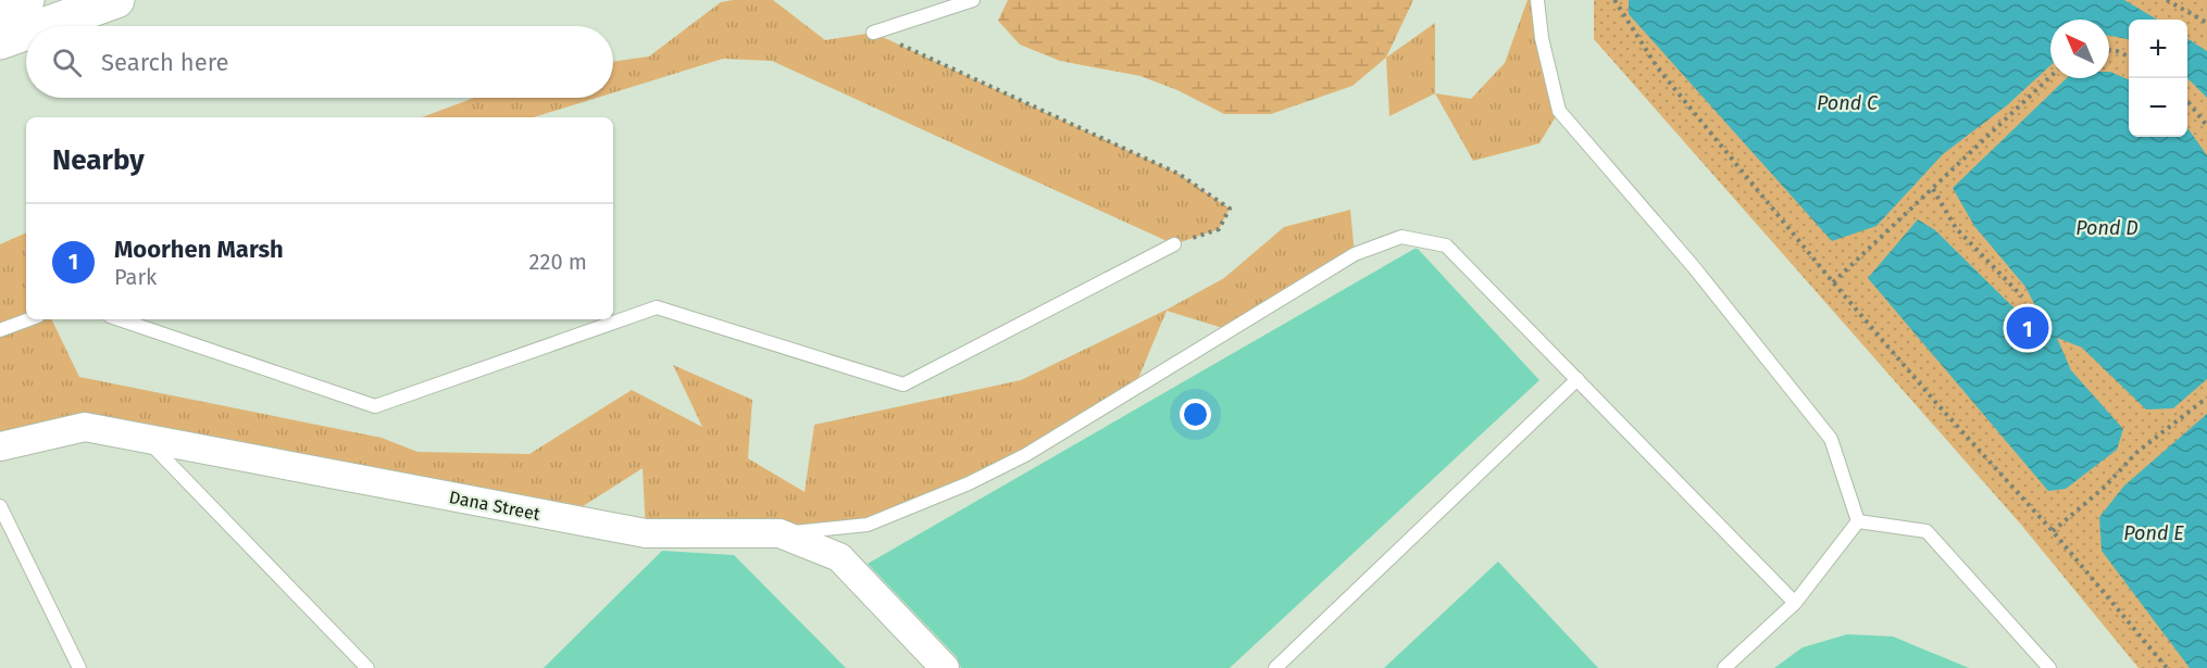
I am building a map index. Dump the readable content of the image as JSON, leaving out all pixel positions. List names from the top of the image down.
{
  "streets": {
    "street": ["Dana Street"]
  },
  "water": ["Pond C", "Pond D", "Pond E"],
  "north": "top left",
  "page": {
    "map_buttons": ["+", "−"],
    "search": "Search here",
    "heading": "Nearby",
    "list": [
      {
        "mark": "1",
        "name": "Moorhen Marsh",
        "note": "Park",
        "value": "220 m"
      }
    ],
    "pins": "1"
  }
}
